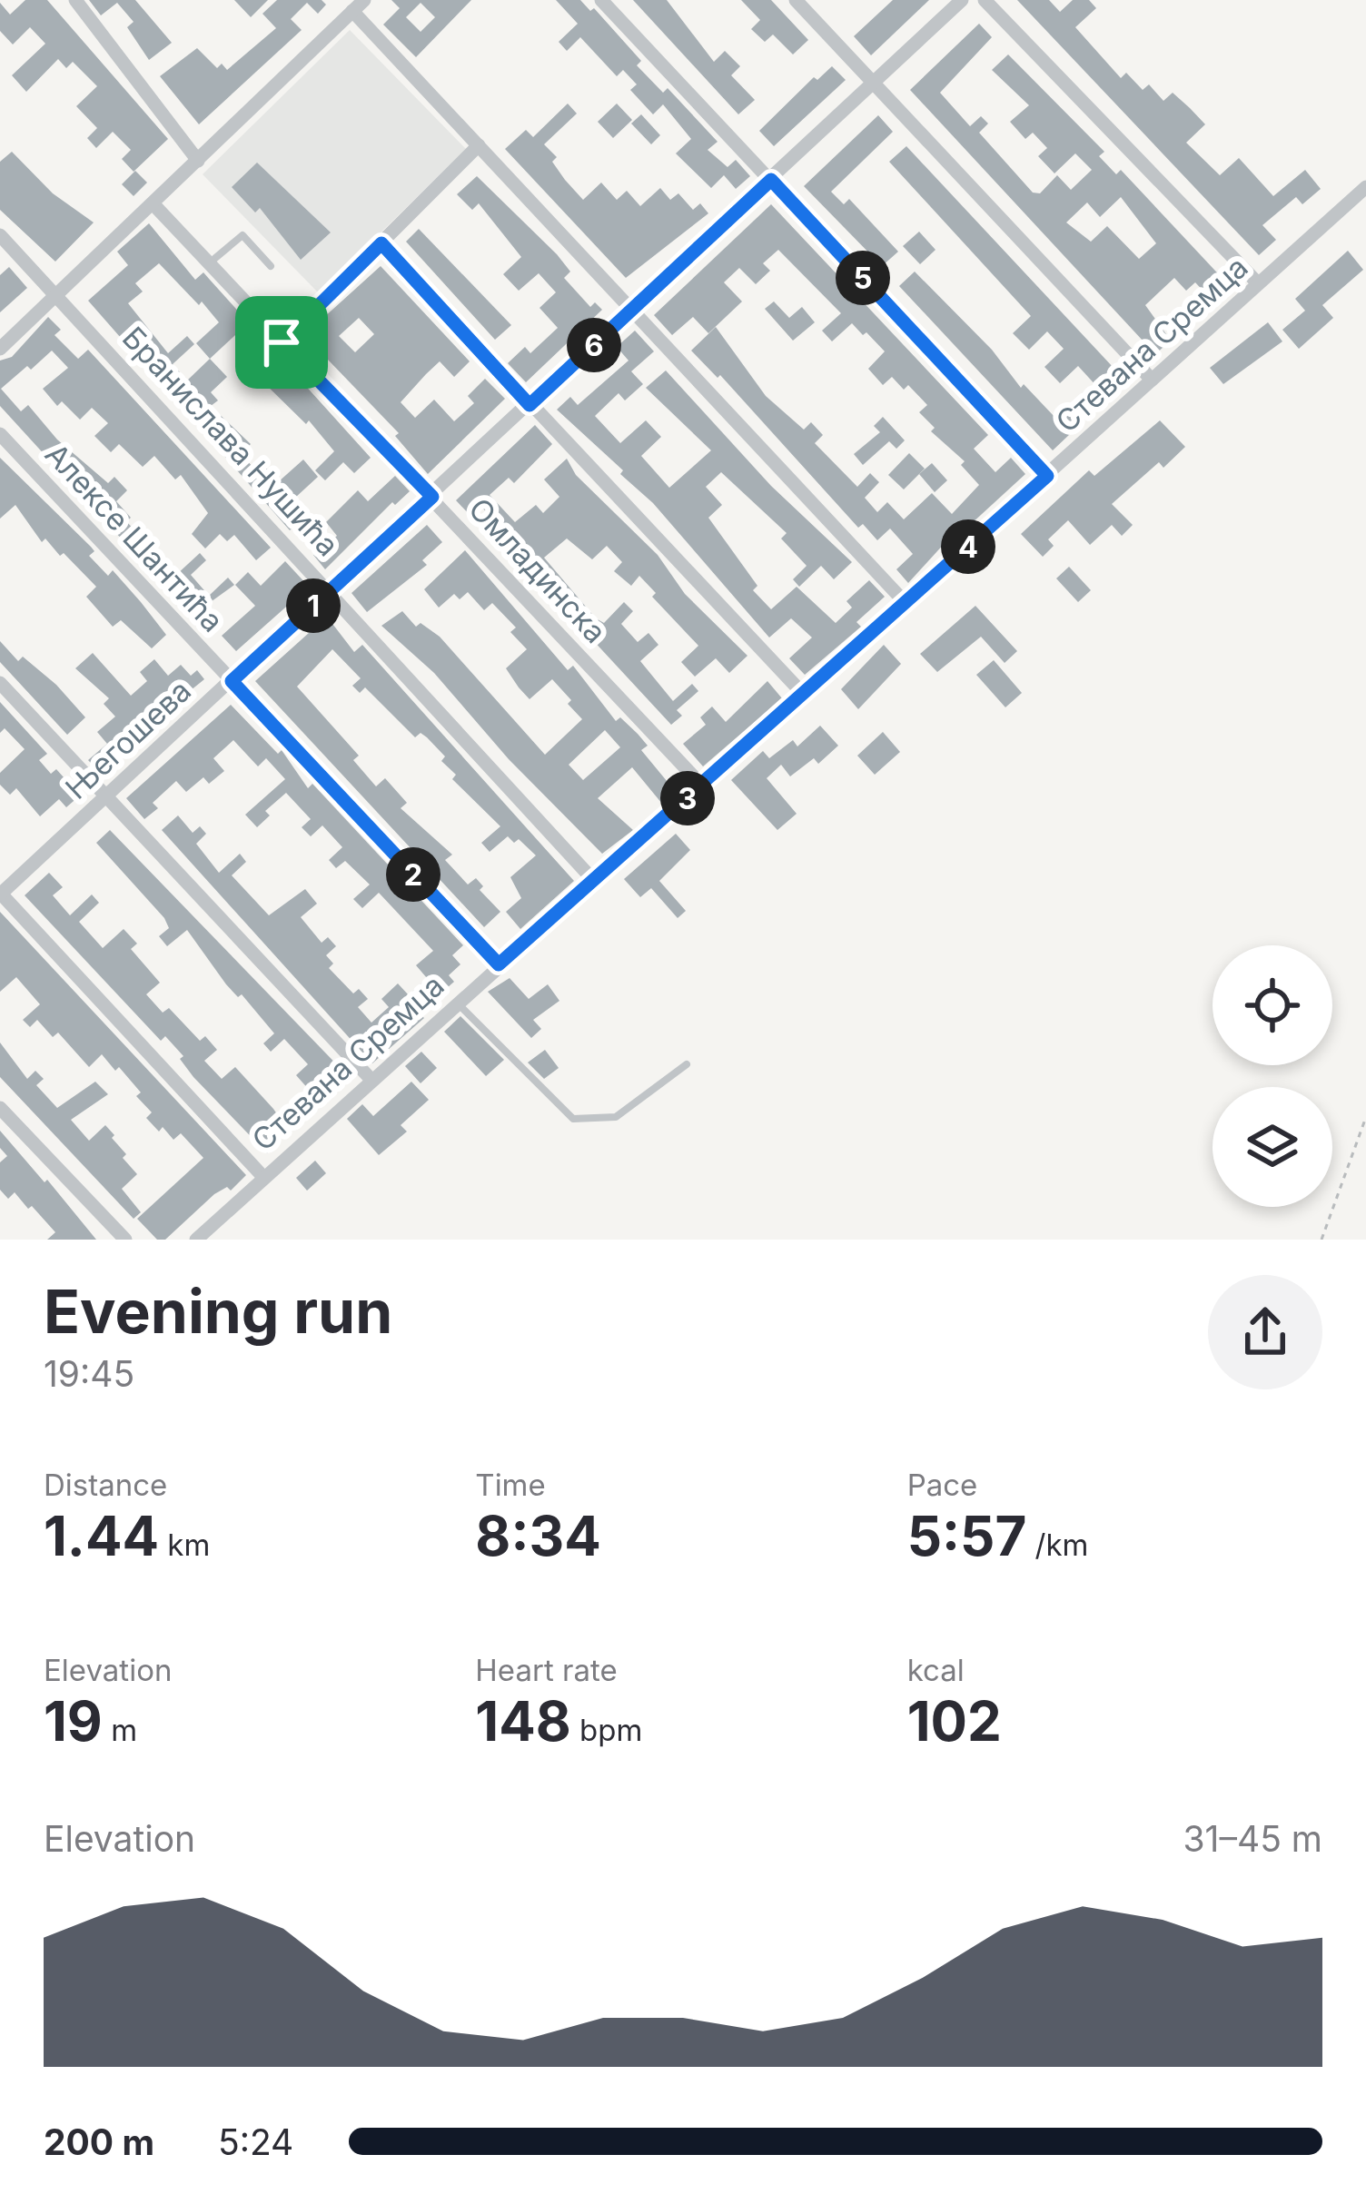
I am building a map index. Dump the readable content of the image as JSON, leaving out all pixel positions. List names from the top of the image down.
{
  "streets": {
    "street": [
      "Стевана Сремца",
      "Бранислава Нушића",
      "Алексе Шантића",
      "Омладинска",
      "Његошева"
    ]
  },
  "crossings": [
    ["Стевана Сремца", "Бранислава Нушића"],
    ["Стевана Сремца", "Алексе Шантића"],
    ["Стевана Сремца", "Омладинска"],
    ["Бранислава Нушића", "Његошева"],
    ["Алексе Шантића", "Његошева"],
    ["Омладинска", "Његошева"]
  ],
  "page": {
    "pins": [
      "5",
      "6",
      "4",
      "1",
      "3",
      "2"
    ],
    "heading": ["Evening run", "19:45"],
    "stats": [
      ["Distance", "1.44 km"],
      ["Time", "8:34"],
      ["Pace", "5:57 /km"],
      ["Elevation", "19 m"],
      ["Heart rate", "148 bpm"],
      ["kcal", "102"]
    ],
    "chart": ["Elevation", "31–45 m"],
    "list": [
      {
        "name": "200 m",
        "note": "5:24"
      }
    ]
  }
}
